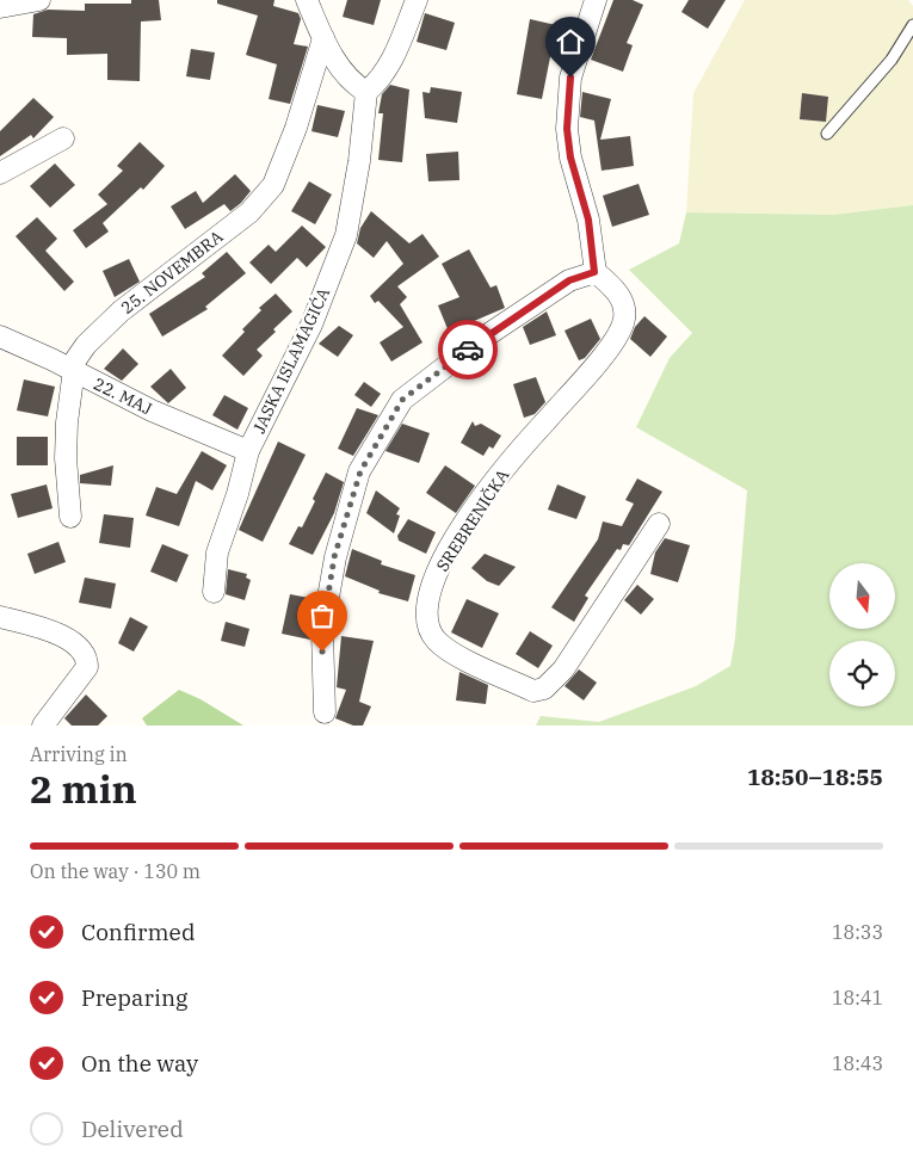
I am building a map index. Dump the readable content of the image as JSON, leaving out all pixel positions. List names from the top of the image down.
{
  "streets": {
    "street": [
      "25. NOVEMBRA",
      "JASKA ISLAMAGIĆA",
      "22. MAJ",
      "SREBRENIČKA"
    ]
  },
  "crossings": [
    ["25. NOVEMBRA", "22. MAJ"],
    ["JASKA ISLAMAGIĆA", "22. MAJ"]
  ],
  "north": "bottom",
  "page": {
    "heading": ["2 min", "Arriving in", "18:50–18:55"],
    "bar": "On the way · 130 m",
    "list": [
      ["Confirmed", "18:33"],
      ["Preparing", "18:41"],
      ["On the way", "18:43"],
      "Delivered"
    ]
  }
}
